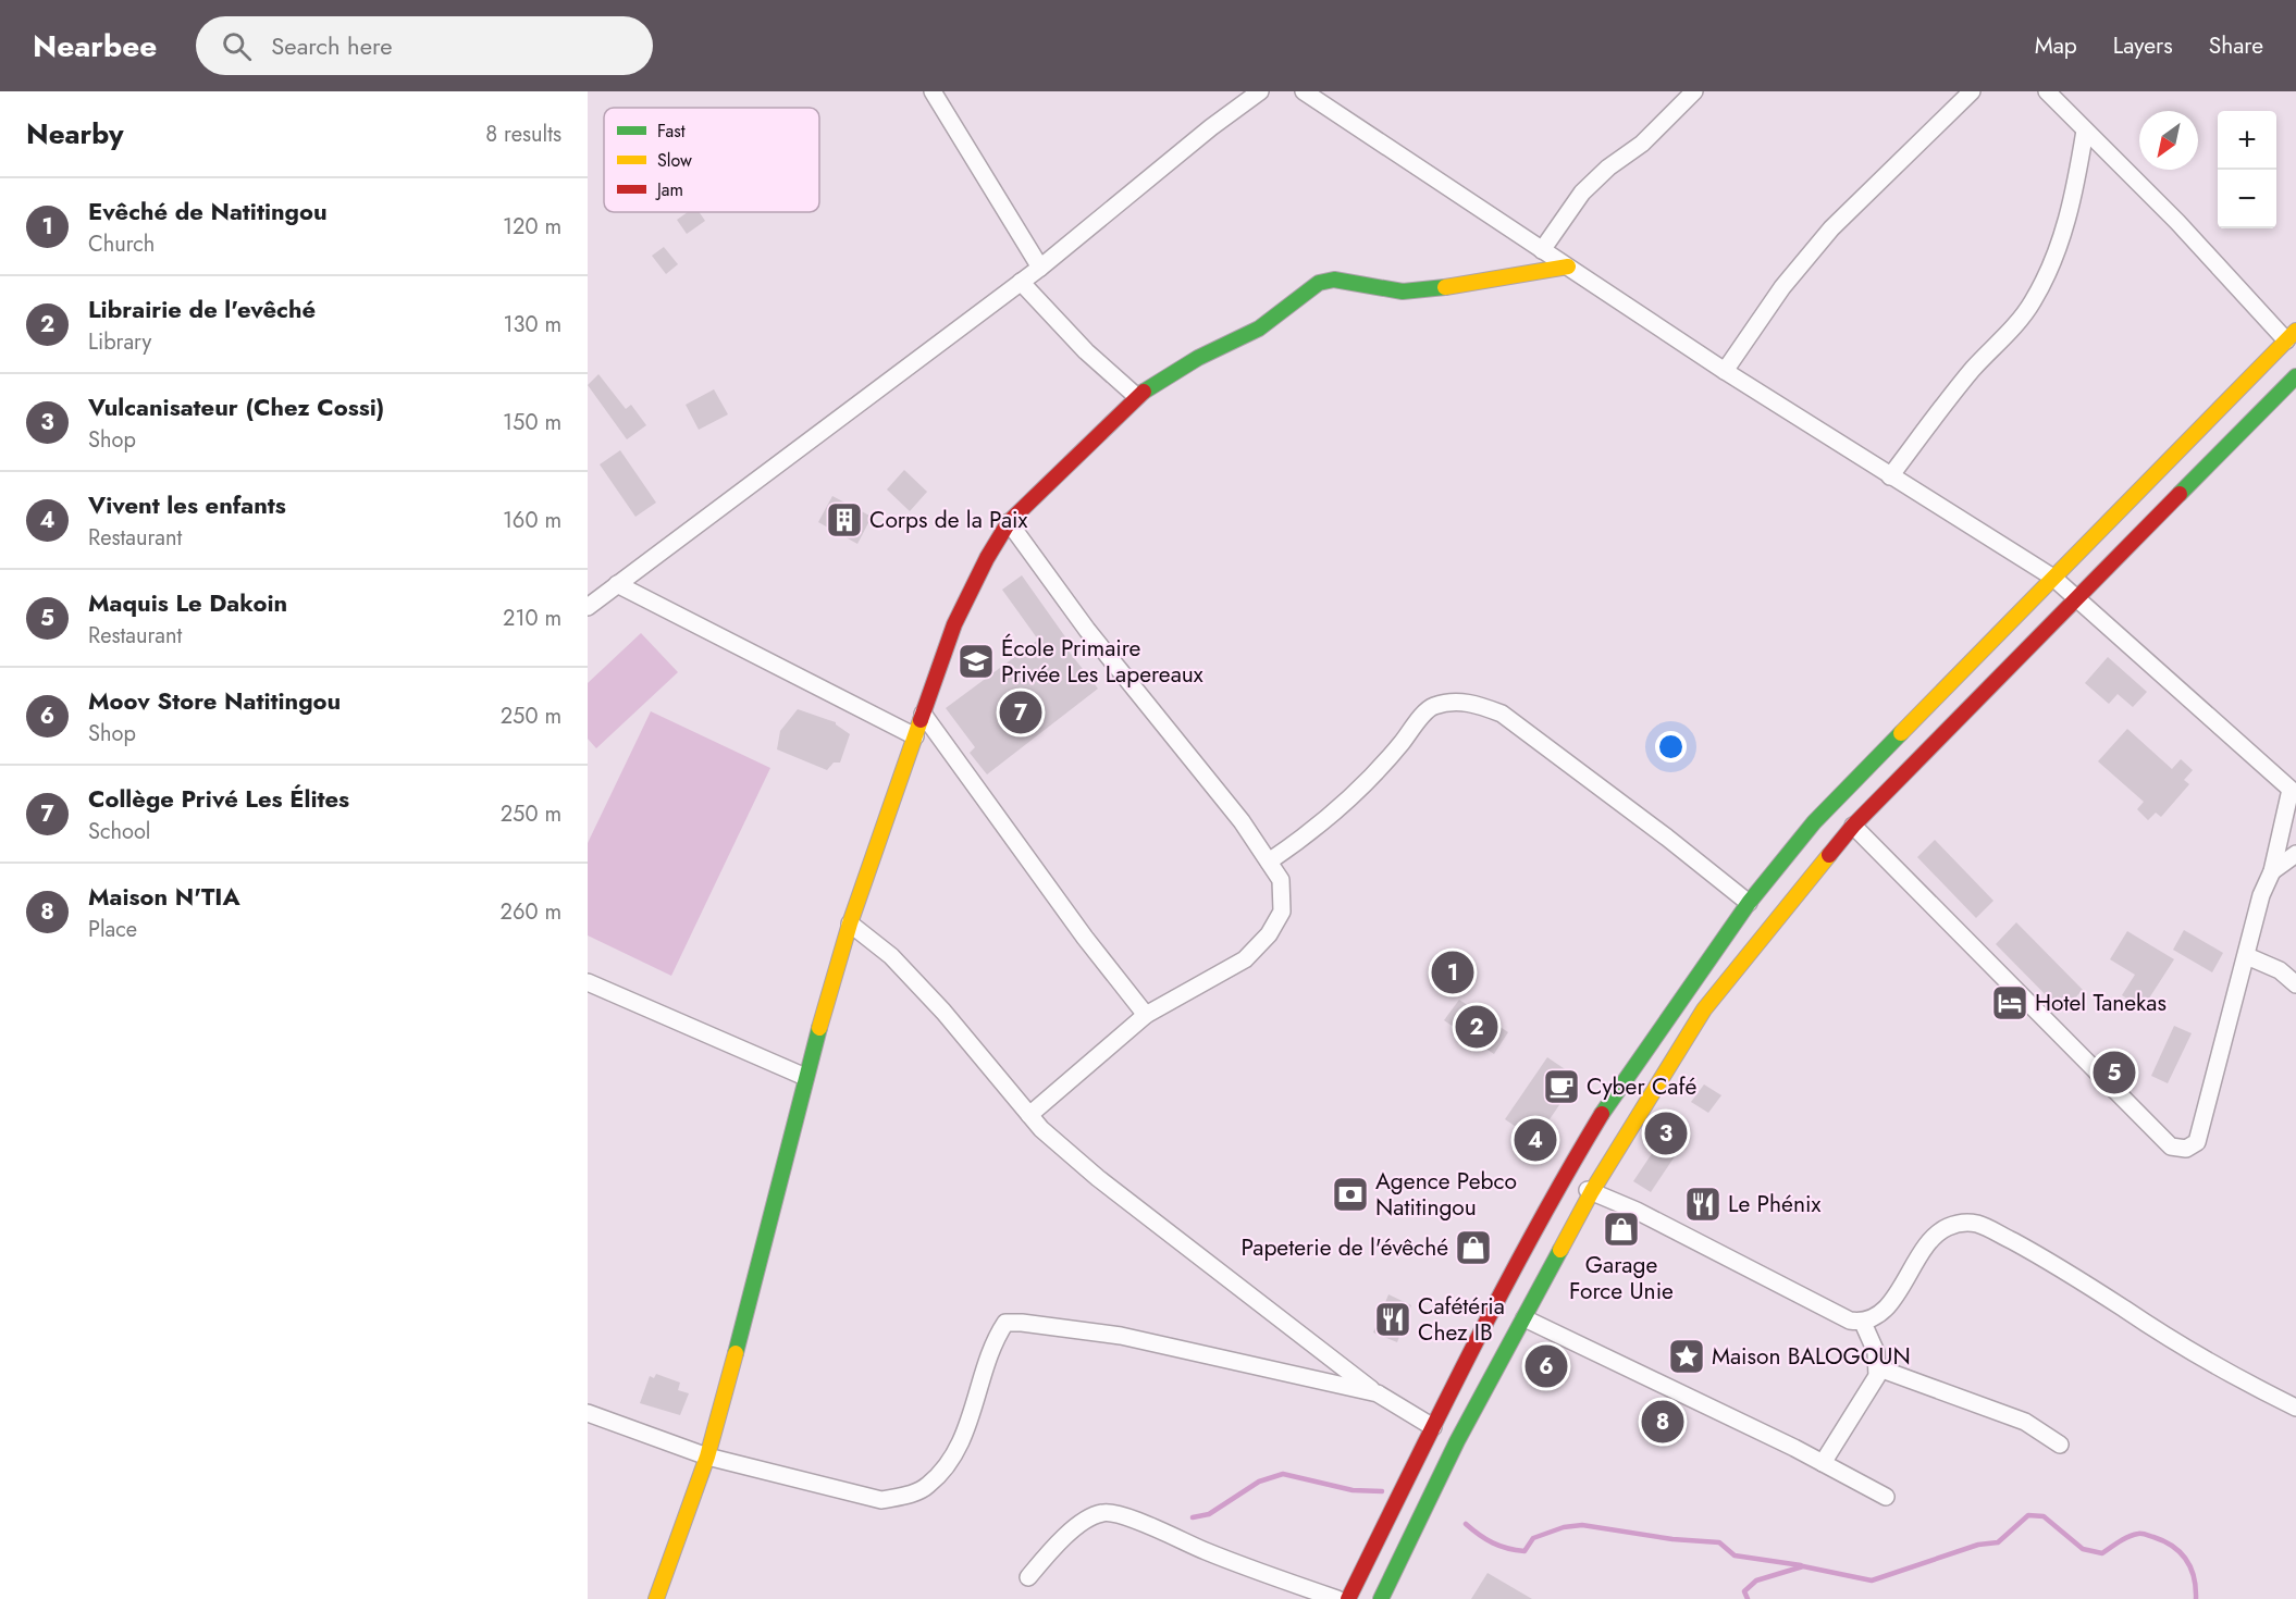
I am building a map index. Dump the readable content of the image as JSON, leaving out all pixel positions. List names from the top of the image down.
{
  "places": {
    "building": ["Corps de la Paix"],
    "school or university": ["École Primaire Privée Les Lapereaux"],
    "hotel": ["Hotel Tanekas"],
    "cafe": ["Cyber Café"],
    "bank": ["Agence Pebco Natitingou"],
    "restaurant": ["Le Phénix", "Cafétéria Chez IB"],
    "shop": ["Garage Force Unie", "Papeterie de l'évêché"],
    "place": ["Maison BALOGOUN"]
  },
  "legend": ["Fast", "Slow", "Jam"],
  "north": "bottom left",
  "page": {
    "header": "Nearbee",
    "search": "Search here",
    "nav": ["Map", "Layers", "Share"],
    "heading": ["Nearby", "8 results"],
    "map_buttons": ["+", "−"],
    "list": [
      {
        "mark": "1",
        "name": "Evêché de Natitingou",
        "note": "Church",
        "value": "120 m"
      },
      {
        "mark": "2",
        "name": "Librairie de l'evêché",
        "note": "Library",
        "value": "130 m"
      },
      {
        "mark": "3",
        "name": "Vulcanisateur (Chez Cossi)",
        "note": "Shop",
        "value": "150 m"
      },
      {
        "mark": "4",
        "name": "Vivent les enfants",
        "note": "Restaurant",
        "value": "160 m"
      },
      {
        "mark": "5",
        "name": "Maquis Le Dakoin",
        "note": "Restaurant",
        "value": "210 m"
      },
      {
        "mark": "6",
        "name": "Moov Store Natitingou",
        "note": "Shop",
        "value": "250 m"
      },
      {
        "mark": "7",
        "name": "Collège Privé Les Élites",
        "note": "School",
        "value": "250 m"
      },
      {
        "mark": "8",
        "name": "Maison N'TIA",
        "note": "Place",
        "value": "260 m"
      }
    ],
    "pins": [
      "7",
      "1",
      "2",
      "5",
      "3",
      "4",
      "6",
      "8"
    ]
  }
}
